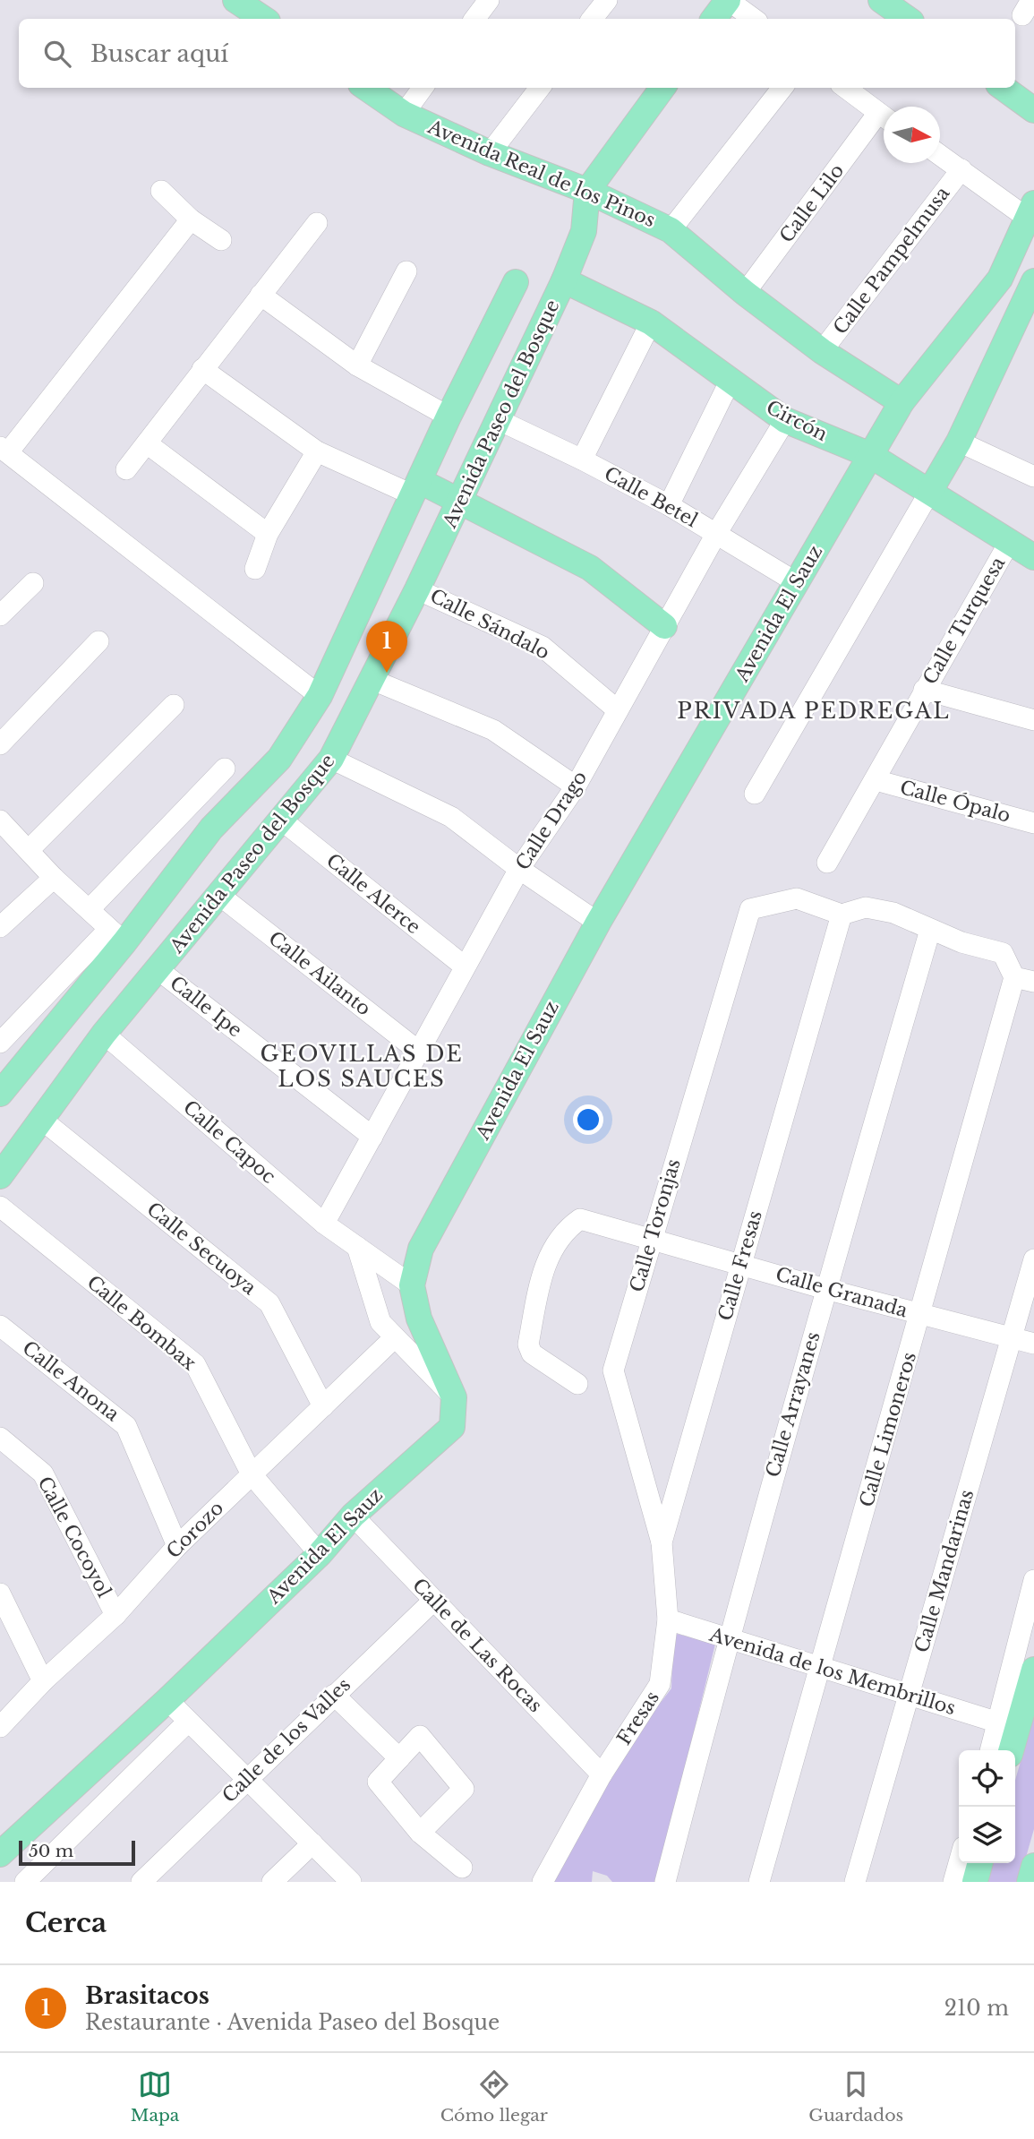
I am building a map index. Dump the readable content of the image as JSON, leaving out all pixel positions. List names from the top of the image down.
{
  "streets": {
    "main road": [
      "Avenida Real de los Pinos",
      "Avenida Paseo del Bosque",
      "Circón",
      "Avenida El Sauz"
    ],
    "street": [
      "Calle Lilo",
      "Calle Pampelmusa",
      "Calle Betel",
      "Calle Turquesa",
      "Calle Sándalo",
      "Calle Ópalo",
      "Calle Drago",
      "Calle Alerce",
      "Calle Ailanto",
      "Calle Ipe",
      "Calle Capoc",
      "Calle Toronjas",
      "Calle Secuoya",
      "Calle Fresas",
      "Calle Granada",
      "Calle Bombax",
      "Calle Anona",
      "Calle Arrayanes",
      "Calle Limoneros",
      "Corozo",
      "Calle Cocoyol",
      "Calle Mandarinas",
      "Calle de Las Rocas",
      "Avenida de los Membrillos",
      "Fresas",
      "Calle de los Valles"
    ]
  },
  "crossings": [
    ["Avenida Real de los Pinos", "Calle Lilo"],
    ["Avenida Real de los Pinos", "Calle Pampelmusa"],
    ["Avenida Real de los Pinos", "Avenida Paseo del Bosque"],
    ["Avenida Real de los Pinos", "Avenida El Sauz"],
    ["Avenida Paseo del Bosque", "Circón"],
    ["Avenida Paseo del Bosque", "Calle Betel"],
    ["Avenida Paseo del Bosque", "Calle Sándalo"],
    ["Avenida Paseo del Bosque", "Calle Alerce"],
    ["Avenida Paseo del Bosque", "Calle Ailanto"],
    ["Avenida Paseo del Bosque", "Calle Ipe"],
    ["Avenida Paseo del Bosque", "Calle Capoc"],
    ["Avenida Paseo del Bosque", "Calle Secuoya"],
    ["Circón", "Avenida El Sauz"],
    ["Circón", "Calle Turquesa"],
    ["Circón", "Calle Drago"],
    ["Calle Betel", "Avenida El Sauz"],
    ["Calle Betel", "Calle Drago"],
    ["Avenida El Sauz", "Calle Capoc"],
    ["Avenida El Sauz", "Calle Bombax"],
    ["Avenida El Sauz", "Calle de Las Rocas"],
    ["Calle Turquesa", "Calle Ópalo"],
    ["Calle Sándalo", "Calle Drago"],
    ["Calle Drago", "Calle Alerce"],
    ["Calle Drago", "Calle Ailanto"],
    ["Calle Drago", "Calle Ipe"],
    ["Calle Drago", "Calle Capoc"],
    ["Calle Toronjas", "Calle Fresas"],
    ["Calle Toronjas", "Calle Granada"],
    ["Calle Secuoya", "Corozo"],
    ["Calle Fresas", "Calle Granada"],
    ["Calle Fresas", "Avenida de los Membrillos"],
    ["Calle Fresas", "Fresas"],
    ["Calle Granada", "Calle Arrayanes"],
    ["Calle Granada", "Calle Limoneros"],
    ["Calle Granada", "Calle Mandarinas"],
    ["Calle Bombax", "Corozo"],
    ["Calle Anona", "Corozo"],
    ["Calle Arrayanes", "Avenida de los Membrillos"],
    ["Calle Limoneros", "Avenida de los Membrillos"],
    ["Corozo", "Calle Cocoyol"],
    ["Calle Mandarinas", "Avenida de los Membrillos"],
    ["Calle de Las Rocas", "Fresas"],
    ["Calle de Las Rocas", "Calle de los Valles"],
    ["Avenida de los Membrillos", "Fresas"]
  ],
  "districts": ["PRIVADA PEDREGAL", "GEOVILLAS DE LOS SAUCES"],
  "scale_bar": "50 m",
  "north": "right",
  "page": {
    "search": "Buscar aquí",
    "pins": "1",
    "scale": "50 m",
    "heading": "Cerca",
    "list": [
      {
        "mark": "1",
        "name": "Brasitacos",
        "note": "Restaurante · Avenida Paseo del Bosque",
        "value": "210 m"
      }
    ],
    "nav": ["Mapa", "Cómo llegar", "Guardados"]
  }
}
